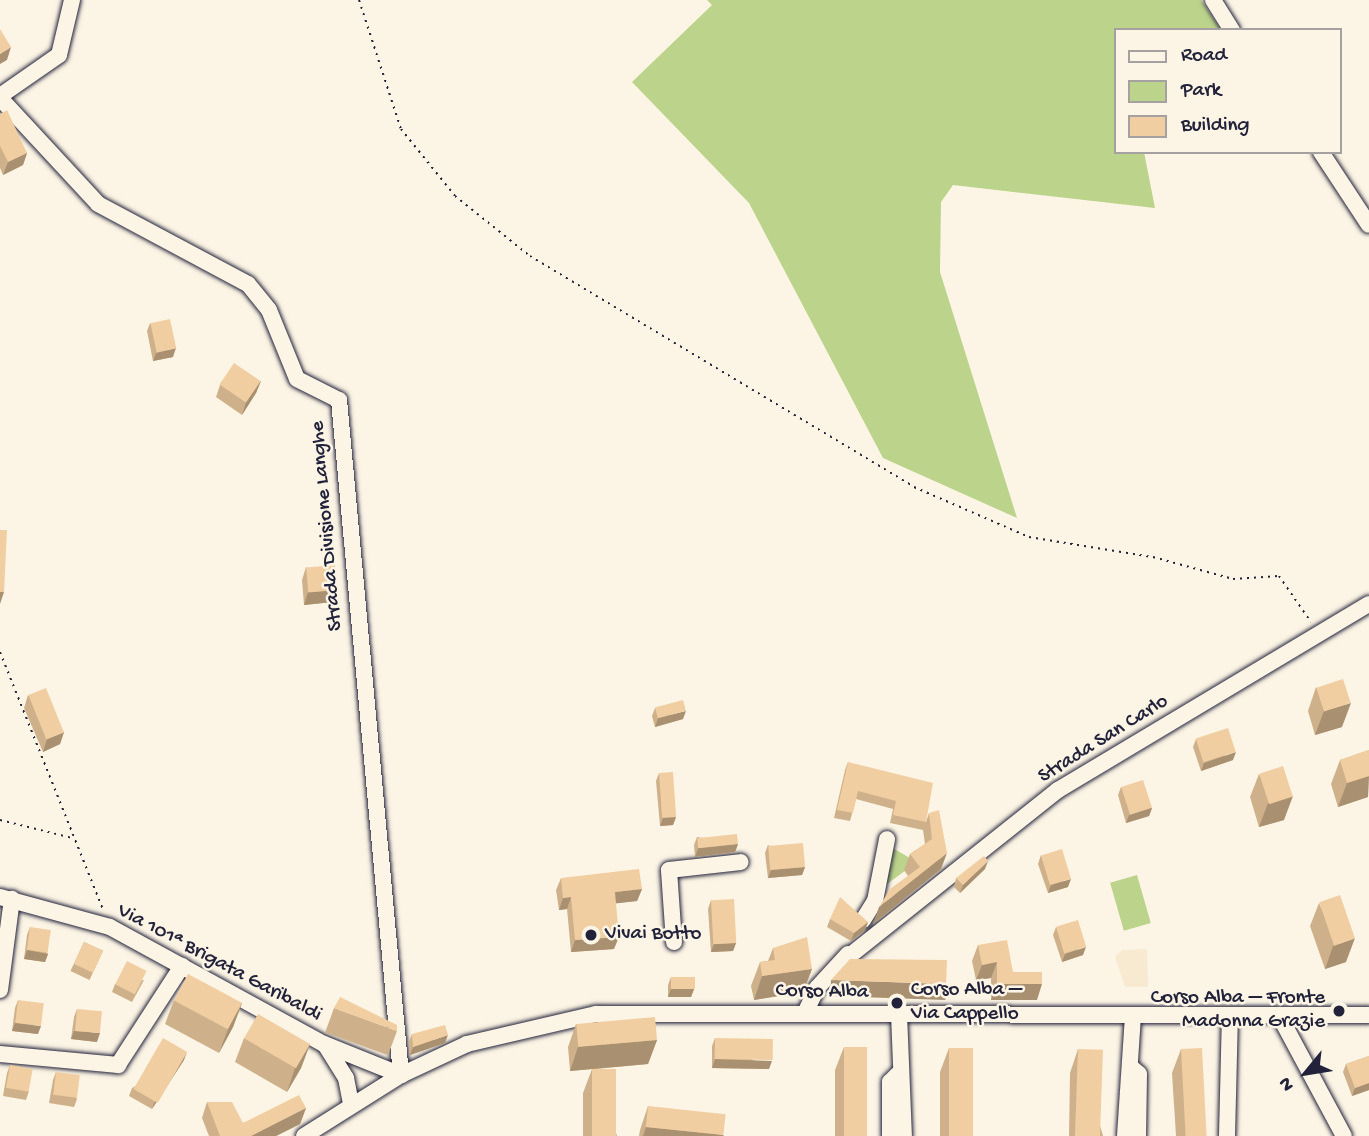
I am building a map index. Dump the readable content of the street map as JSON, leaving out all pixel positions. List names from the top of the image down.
{
  "streets": {
    "street": [
      "Strada Divisione Langhe",
      "Strada San Carlo",
      "Via 101ª Brigata Garibaldi",
      "Corso Alba"
    ]
  },
  "crossings": [
    ["Strada Divisione Langhe", "Via 101ª Brigata Garibaldi"],
    ["Strada Divisione Langhe", "Corso Alba"],
    ["Strada San Carlo", "Corso Alba"],
    ["Via 101ª Brigata Garibaldi", "Corso Alba"]
  ],
  "places": ["Vivai Botto", "Corso Alba – Via Cappello", "Corso Alba – Fronte Madonna Grazie"],
  "legend": ["Road", "Park", "Building"],
  "north": "bottom left"
}
